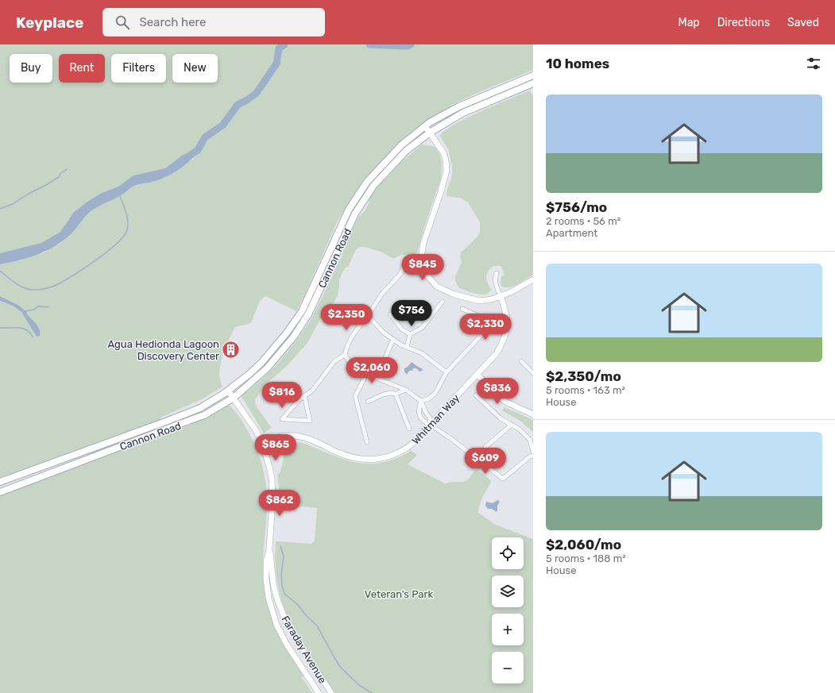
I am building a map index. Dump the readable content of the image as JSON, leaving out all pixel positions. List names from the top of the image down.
{
  "streets": {
    "main road": ["Cannon Road"],
    "street": ["Whitman Way", "Faraday Avenue"]
  },
  "crossings": [
    ["Cannon Road", "Faraday Avenue"],
    ["Whitman Way", "Faraday Avenue"]
  ],
  "parks": ["Veteran's Park"],
  "places": {
    "building": ["Agua Hedionda Lagoon Discovery Center"]
  },
  "page": {
    "header": "Keyplace",
    "search": "Search here",
    "nav": ["Map", "Directions", "Saved"],
    "heading": "10 homes",
    "chip": [
      "Buy",
      "Rent",
      "Filters",
      "New"
    ],
    "list": [
      {
        "name": "$756/mo",
        "note": "2 rooms · 56 m² · Apartment"
      },
      {
        "name": "$2,350/mo",
        "note": "5 rooms · 163 m² · House"
      },
      {
        "name": "$2,060/mo",
        "note": "5 rooms · 188 m² · House"
      }
    ],
    "price": [
      "$845",
      "$756",
      "$2,350",
      "$2,330",
      "$2,060",
      "$836",
      "$816",
      "$865",
      "$609",
      "$862"
    ],
    "map_buttons": ["+", "−"]
  }
}
